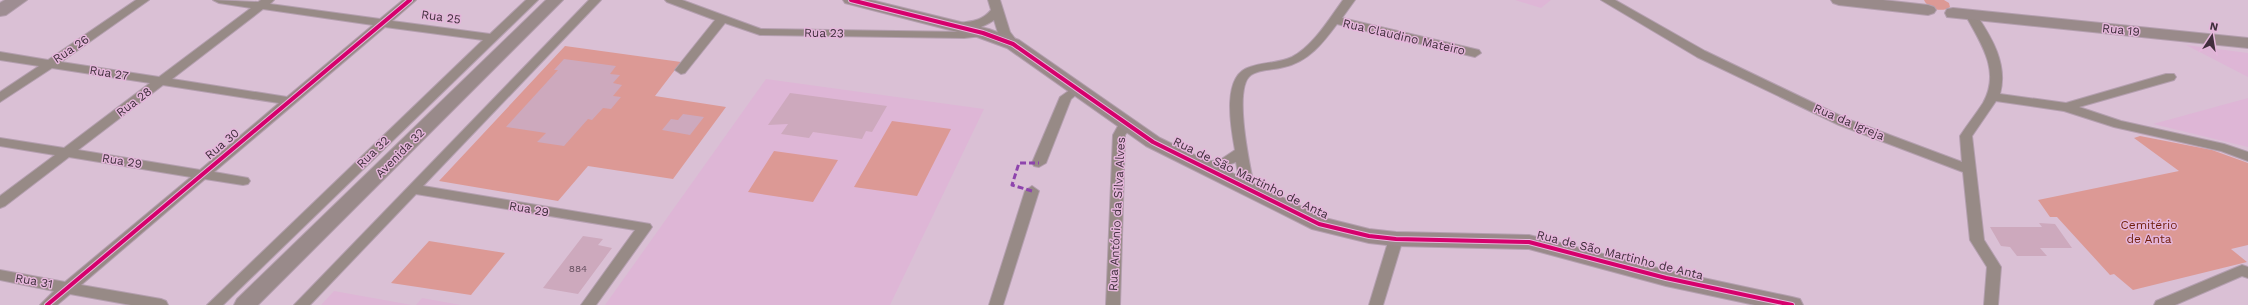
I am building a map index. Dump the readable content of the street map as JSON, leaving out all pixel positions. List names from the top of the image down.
{
  "streets": {
    "main road": ["Rua 19", "Avenida 32", "Rua de São Martinho de Anta"],
    "street": [
      "Rua 25",
      "Rua 23",
      "Rua Claudino Mateiro",
      "Rua 26",
      "Rua 27",
      "Rua 28",
      "Rua da Igreja",
      "Rua 30",
      "Rua 32",
      "Rua 29",
      "Rua António da Silva Alves",
      "Rua 31"
    ]
  },
  "crossings": [
    ["Rua 25", "Rua 28"],
    ["Rua 25", "Rua 30"],
    ["Rua 25", "Rua 32"],
    ["Rua 23", "Rua de São Martinho de Anta"],
    ["Rua 26", "Rua 27"],
    ["Rua 27", "Rua 28"],
    ["Rua 27", "Rua 30"],
    ["Rua 28", "Rua 29"],
    ["Rua 30", "Rua 29"],
    ["Rua 30", "Rua 31"],
    ["Rua de São Martinho de Anta", "Rua António da Silva Alves"]
  ],
  "parks": ["Cemitério de Anta"],
  "house_numbers": ["884"],
  "north": "top"
}
